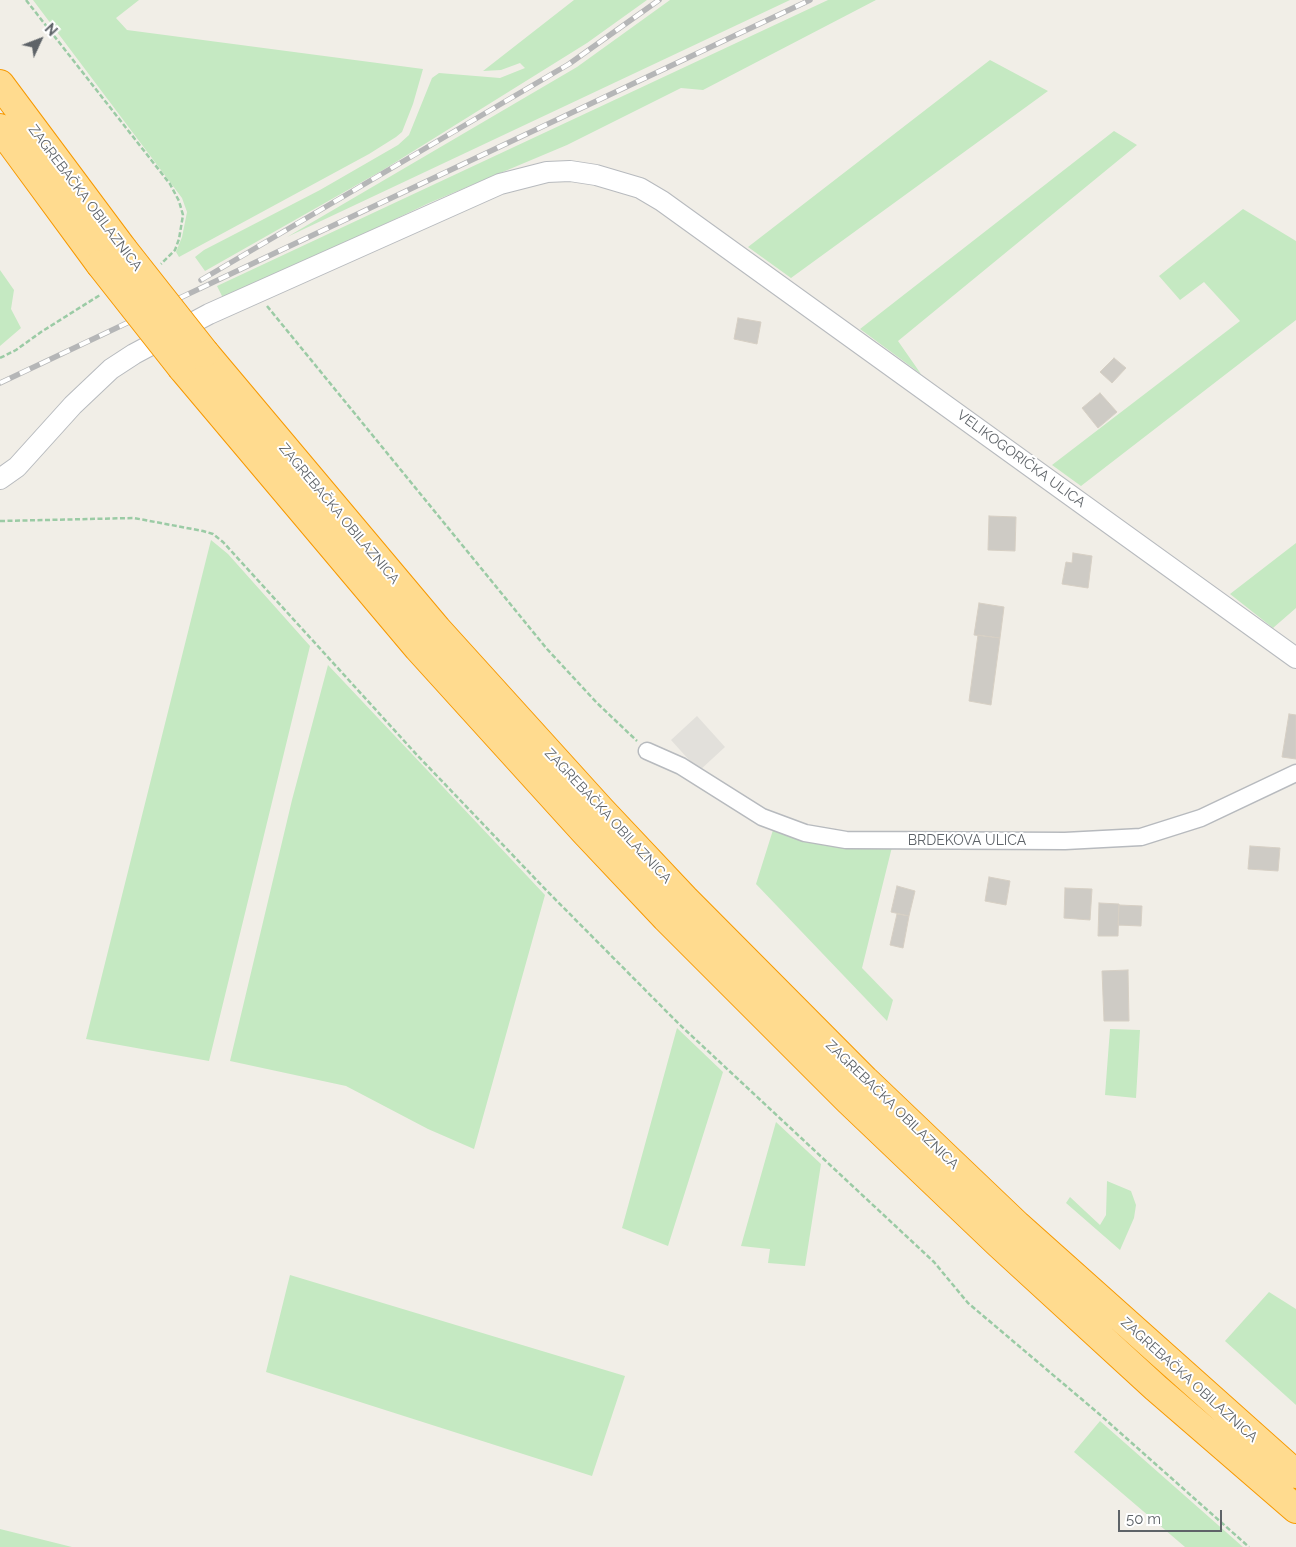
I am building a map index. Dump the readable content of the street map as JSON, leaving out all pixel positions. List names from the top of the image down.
{
  "streets": {
    "highway": ["ZAGREBAČKA OBILAZNICA"],
    "street": ["VELIKOGORIČKA ULICA", "BRDEKOVA ULICA"]
  },
  "scale_bar": "50 m",
  "north": "top right"
}
